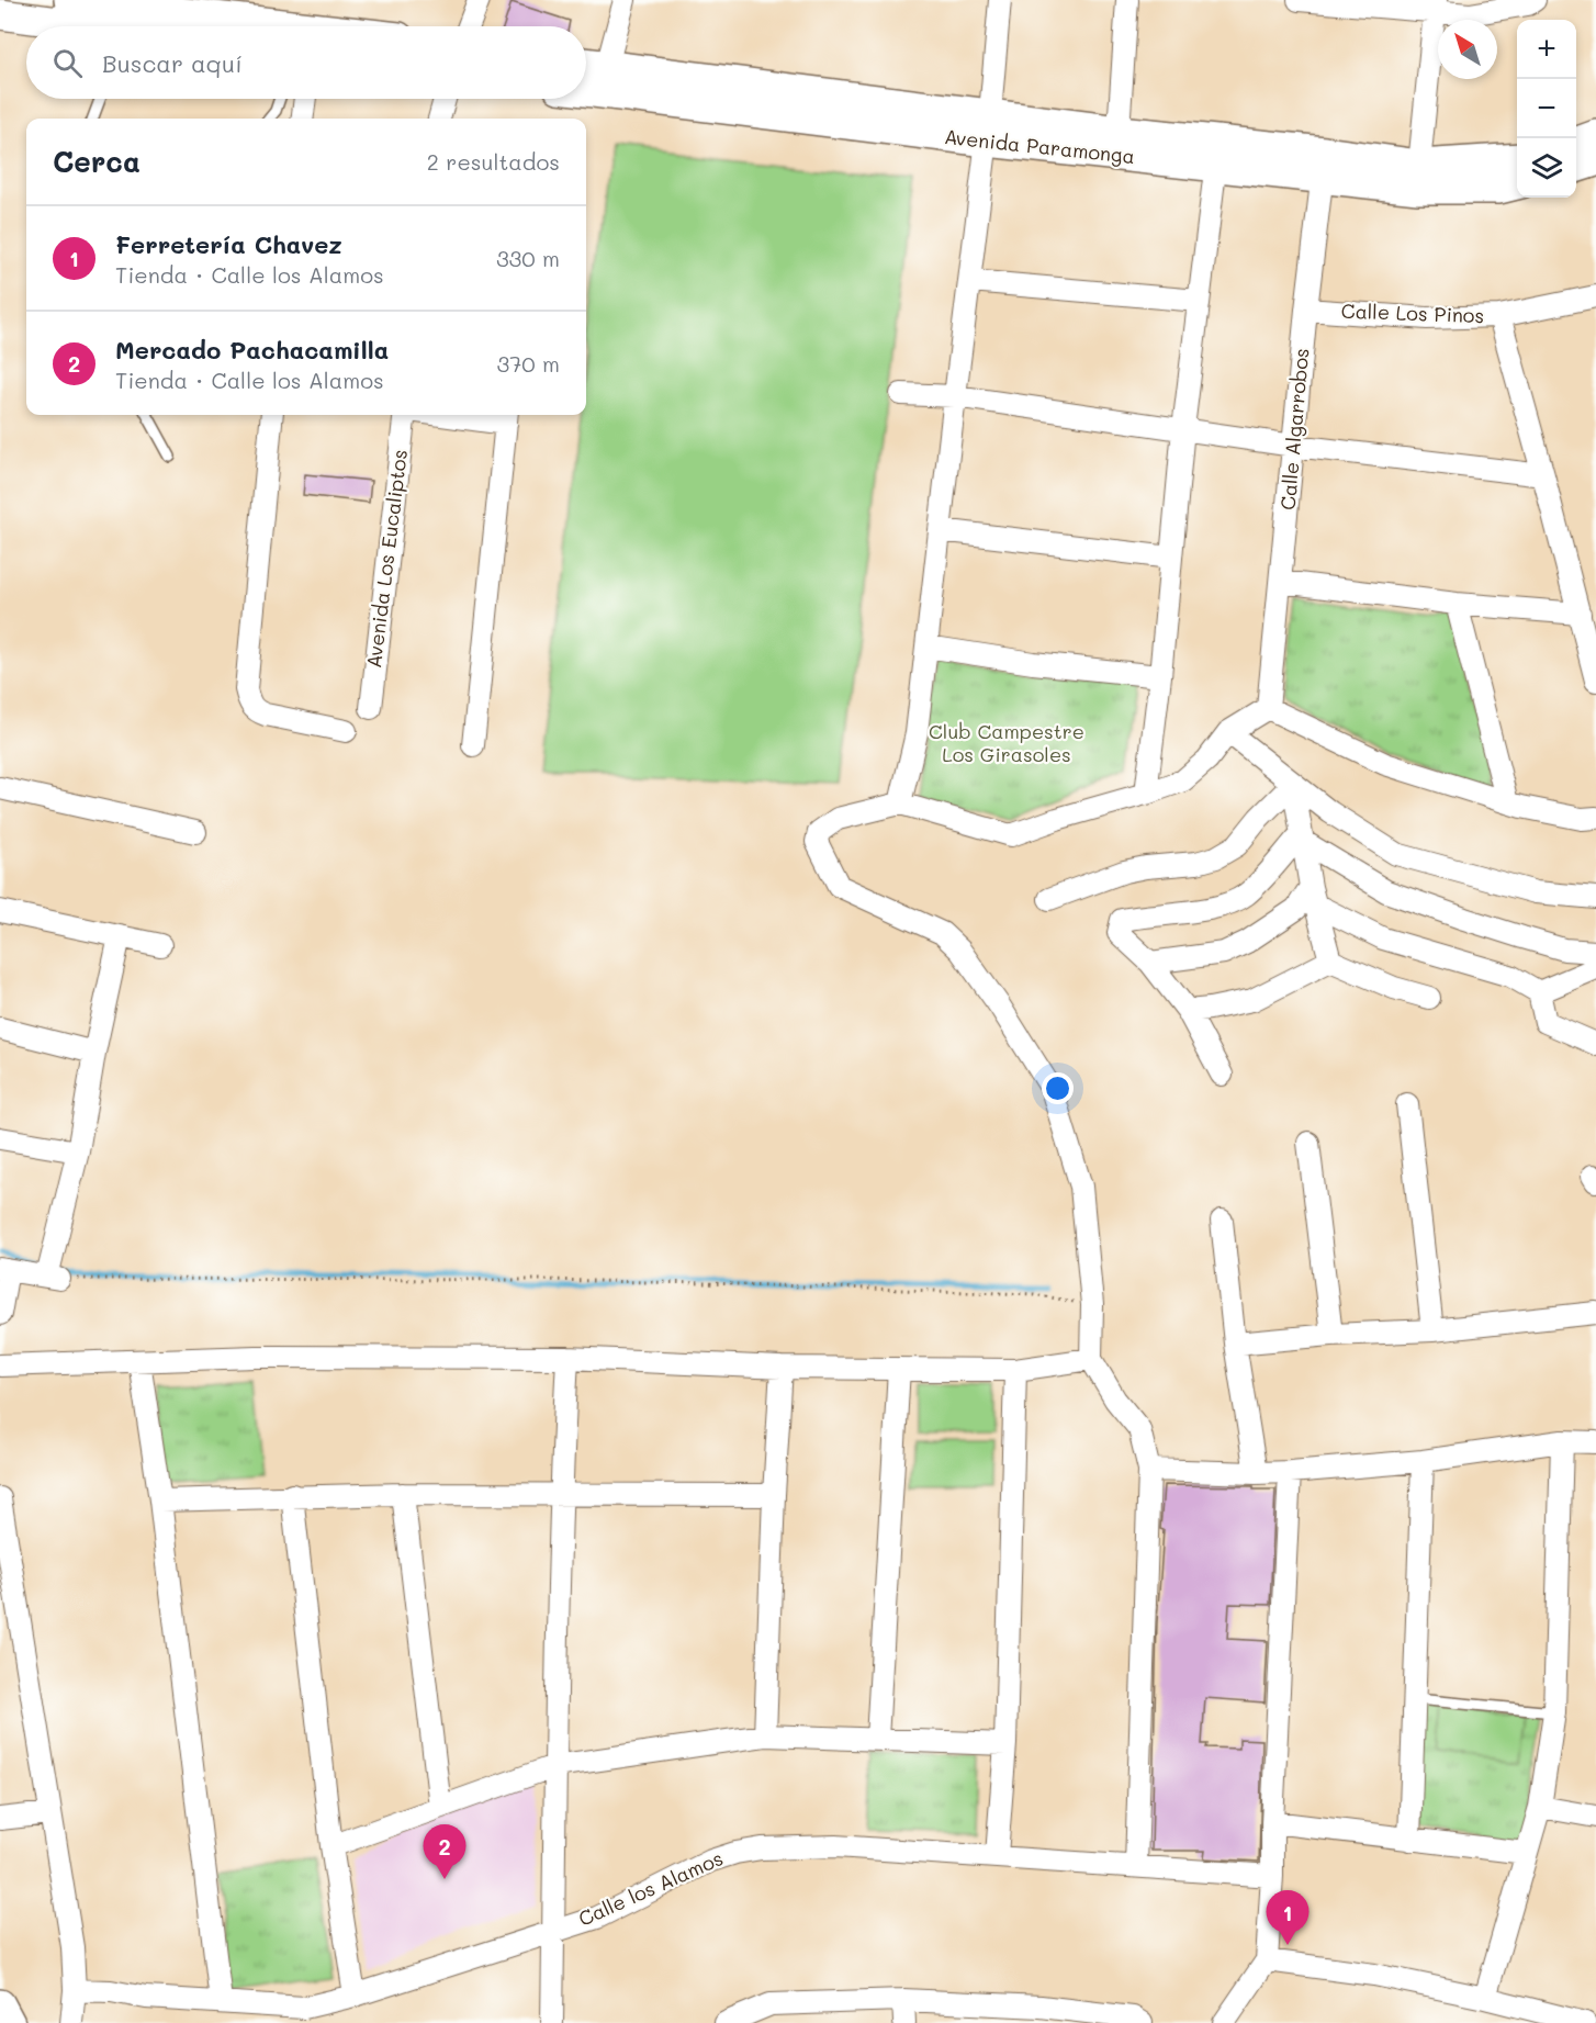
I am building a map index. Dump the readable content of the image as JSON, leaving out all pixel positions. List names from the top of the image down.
{
  "streets": {
    "street": [
      "Avenida Paramonga",
      "Calle Los Pinos",
      "Calle Algarrobos",
      "Avenida Los Eucaliptos",
      "Calle los Alamos"
    ]
  },
  "crossings": [
    ["Avenida Paramonga", "Calle Algarrobos"],
    ["Calle Los Pinos", "Calle Algarrobos"]
  ],
  "parks": ["Club Campestre Los Girasoles"],
  "north": "top left",
  "page": {
    "map_buttons": ["+", "−"],
    "search": "Buscar aquí",
    "heading": ["Cerca", "2 resultados"],
    "list": [
      {
        "mark": "1",
        "name": "Ferretería Chavez",
        "note": "Tienda · Calle los Alamos",
        "value": "330 m"
      },
      {
        "mark": "2",
        "name": "Mercado Pachacamilla",
        "note": "Tienda · Calle los Alamos",
        "value": "370 m"
      }
    ],
    "pins": ["2", "1"]
  }
}
